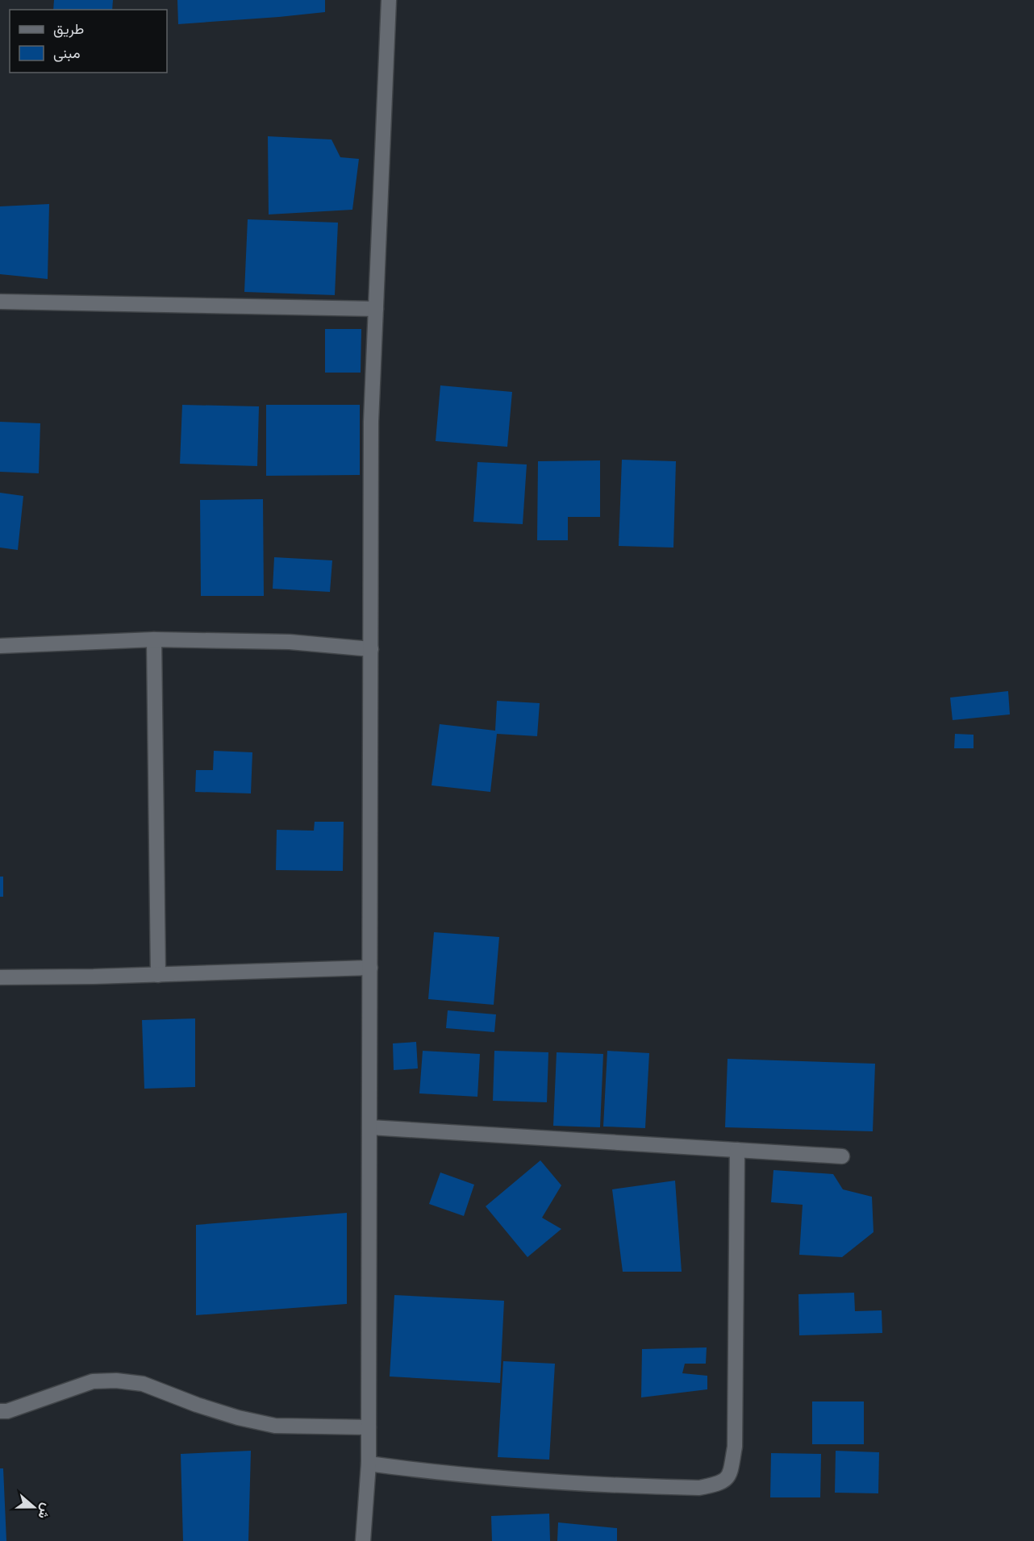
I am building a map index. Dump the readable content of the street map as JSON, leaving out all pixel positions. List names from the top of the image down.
{
  "legend": ["طريق", "مبنى"],
  "north": "right"
}
